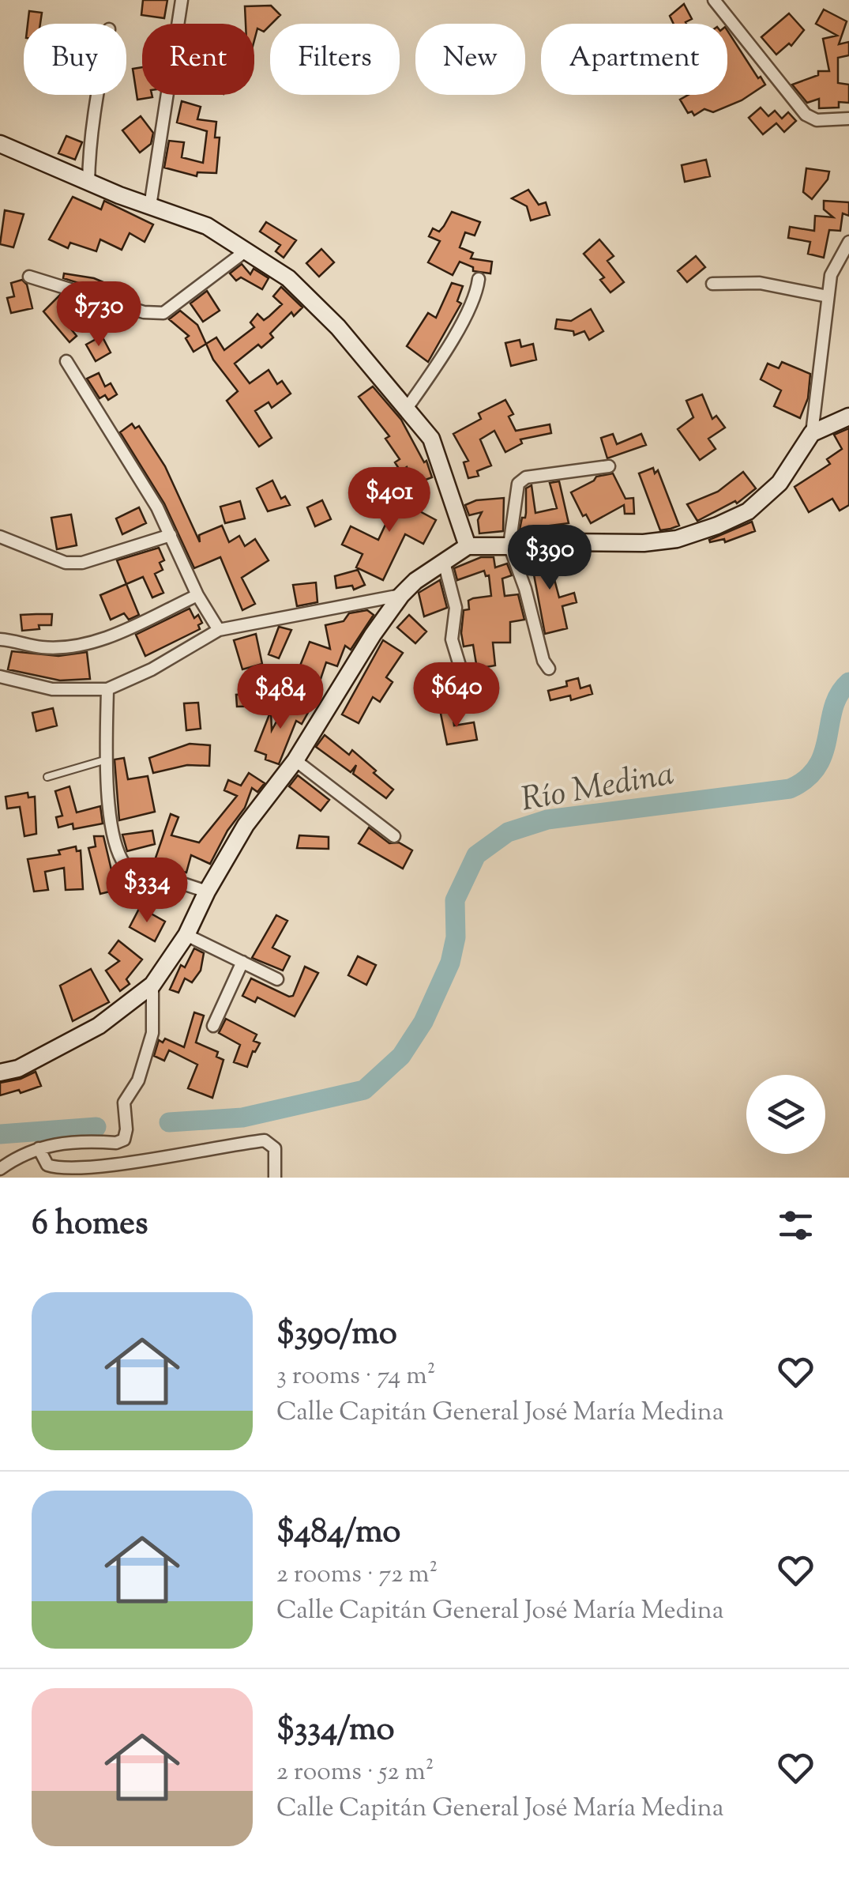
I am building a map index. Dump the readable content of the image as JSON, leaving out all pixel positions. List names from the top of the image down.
{
  "water": ["Río Medina"],
  "page": {
    "chip": [
      "Buy",
      "Rent",
      "Filters",
      "New",
      "Apartment"
    ],
    "price": [
      "$730",
      "$401",
      "$390",
      "$640",
      "$484",
      "$334"
    ],
    "heading": "6 homes",
    "list": [
      {
        "name": "$390/mo",
        "note": "3 rooms · 74 m² · Calle Capitán General José María Medina"
      },
      {
        "name": "$484/mo",
        "note": "2 rooms · 72 m² · Calle Capitán General José María Medina"
      },
      {
        "name": "$334/mo",
        "note": "2 rooms · 52 m² · Calle Capitán General José María Medina"
      }
    ]
  }
}
